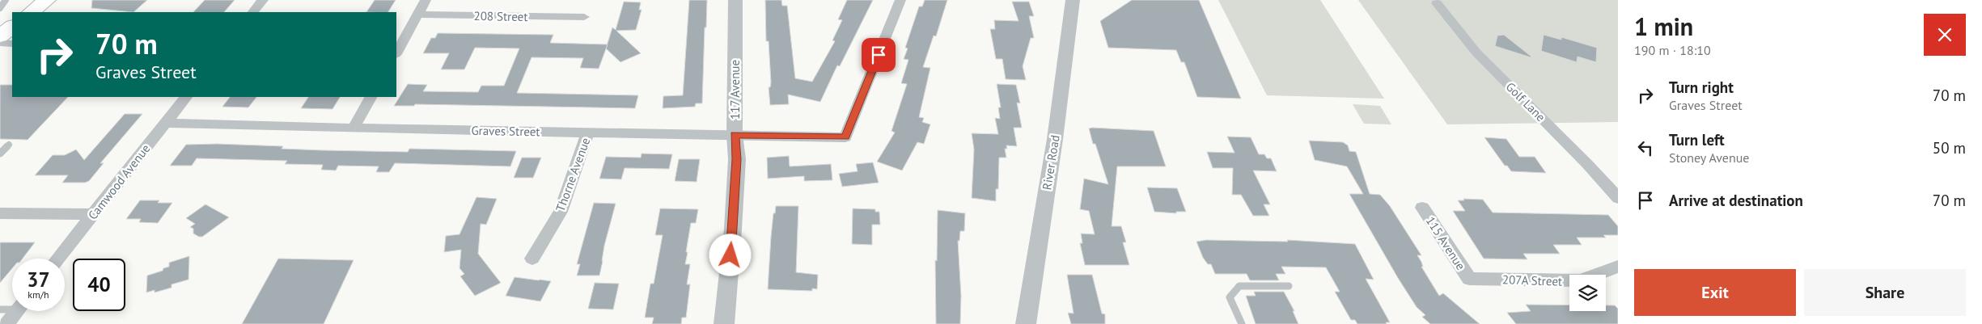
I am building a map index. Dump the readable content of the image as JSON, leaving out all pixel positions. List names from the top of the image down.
{
  "streets": {
    "street": [
      "208 Street",
      "117 Avenue",
      "Golf Lane",
      "Graves Street",
      "River Road",
      "Thorne Avenue",
      "Camwood Avenue",
      "115 Avenue",
      "207A Street"
    ]
  },
  "crossings": [
    ["117 Avenue", "Graves Street"],
    ["Graves Street", "Thorne Avenue"],
    ["Graves Street", "Camwood Avenue"],
    ["115 Avenue", "207A Street"]
  ],
  "page": {
    "heading": ["1 min", "190 m · 18:10"],
    "turn": ["70 m", "Graves Street"],
    "list": [
      {
        "name": "Turn right",
        "note": "Graves Street",
        "value": "70 m"
      },
      {
        "name": "Turn left",
        "note": "Stoney Avenue",
        "value": "50 m"
      },
      {
        "name": "Arrive at destination",
        "value": "70 m"
      }
    ],
    "speed": "37 km/h",
    "limit": "40",
    "buttons": ["Exit", "Share"]
  }
}
